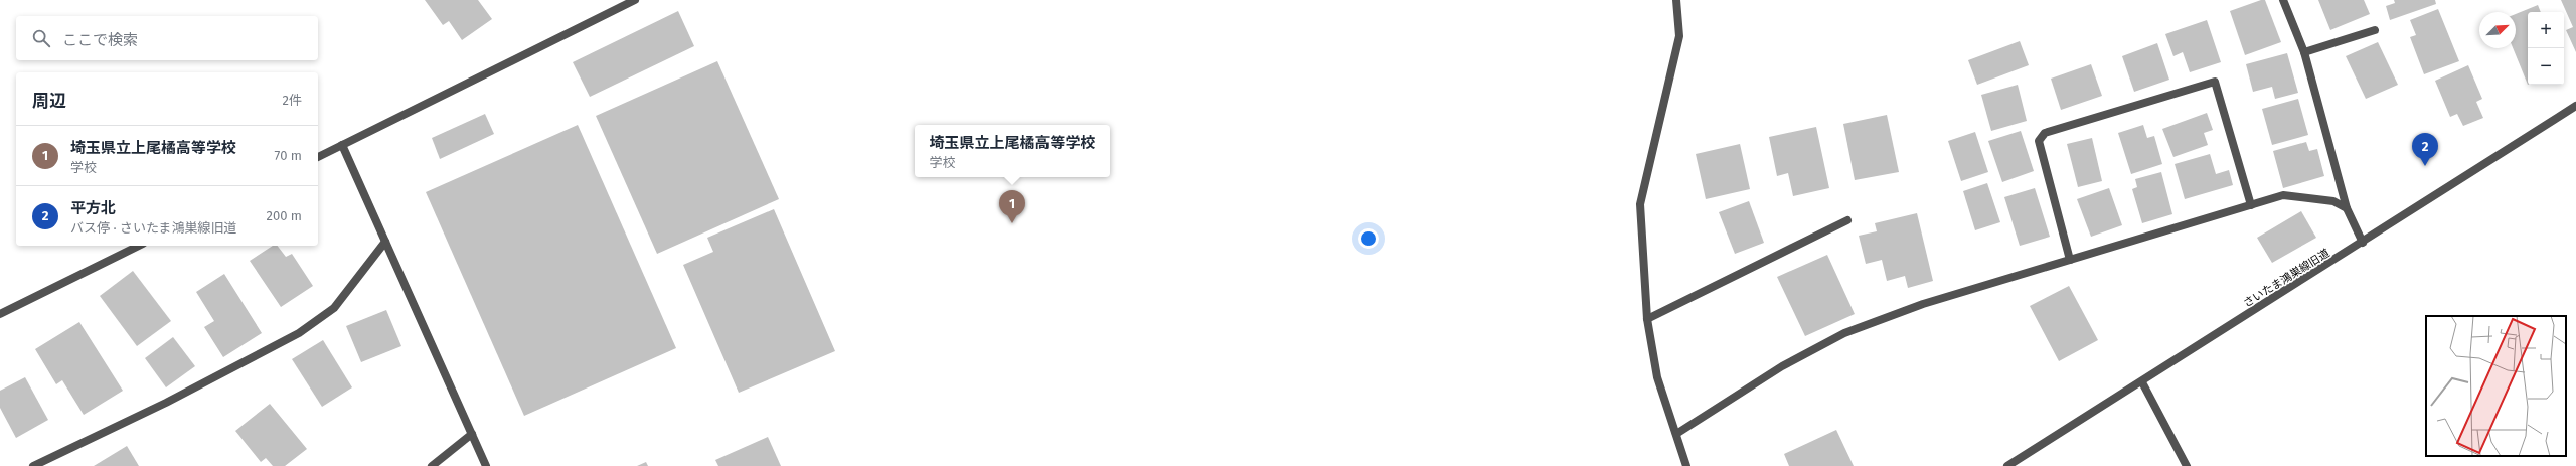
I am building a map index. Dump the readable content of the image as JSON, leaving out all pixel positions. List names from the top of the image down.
{
  "streets": {
    "street": ["さいたま鴻巣線旧道"]
  },
  "north": "top right",
  "page": {
    "map_buttons": ["+", "−"],
    "search": "ここで検索",
    "heading": ["周辺", "2件"],
    "popup": ["埼玉県立上尾橘高等学校", "学校"],
    "list": [
      {
        "mark": "1",
        "name": "埼玉県立上尾橘高等学校",
        "note": "学校",
        "value": "70 m"
      },
      {
        "mark": "2",
        "name": "平方北",
        "note": "バス停 · さいたま鴻巣線旧道",
        "value": "200 m"
      }
    ],
    "pins": ["2", "1"]
  }
}
